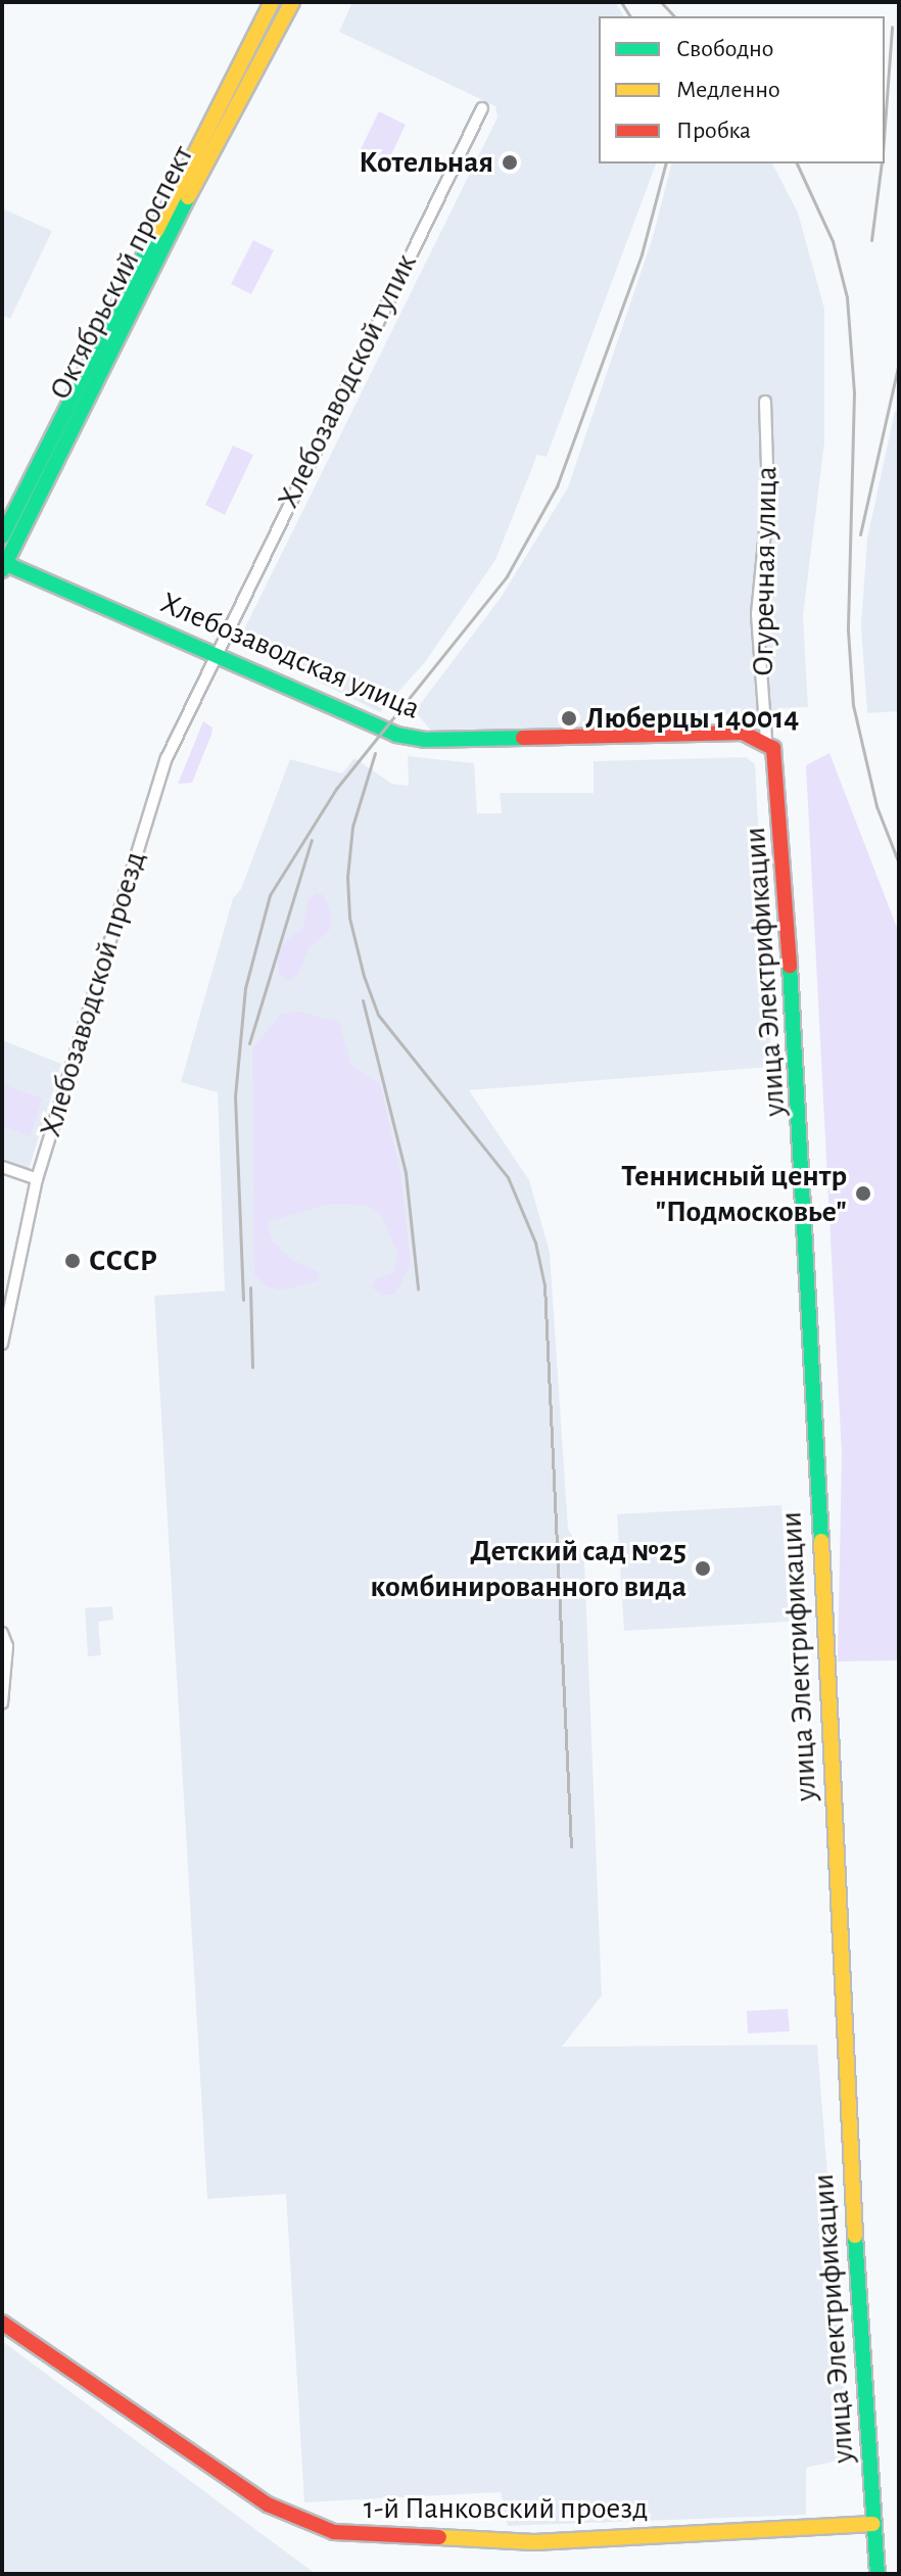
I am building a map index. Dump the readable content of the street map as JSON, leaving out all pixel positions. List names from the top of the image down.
{
  "streets": {
    "main road": [
      "Октябрьский проспект",
      "Хлебозаводская улица",
      "улица Электрификации",
      "1-й Панковский проезд"
    ],
    "street": ["Хлебозаводской тупик", "Огуречная улица", "Хлебозаводской проезд"]
  },
  "crossings": [
    ["Октябрьский проспект", "Хлебозаводская улица"],
    ["Хлебозаводской тупик", "Хлебозаводская улица"],
    ["Хлебозаводской тупик", "Хлебозаводской проезд"],
    ["Огуречная улица", "Хлебозаводская улица"],
    ["Огуречная улица", "улица Электрификации"],
    ["Хлебозаводская улица", "улица Электрификации"],
    ["Хлебозаводская улица", "Хлебозаводской проезд"],
    ["улица Электрификации", "1-й Панковский проезд"]
  ],
  "places": [
    "Котельная",
    "Люберцы 140014",
    "Теннисный центр \"Подмосковье\"",
    "СССР",
    "Детский сад №25 комбинированного вида"
  ],
  "legend": ["Свободно", "Медленно", "Пробка"]
}
